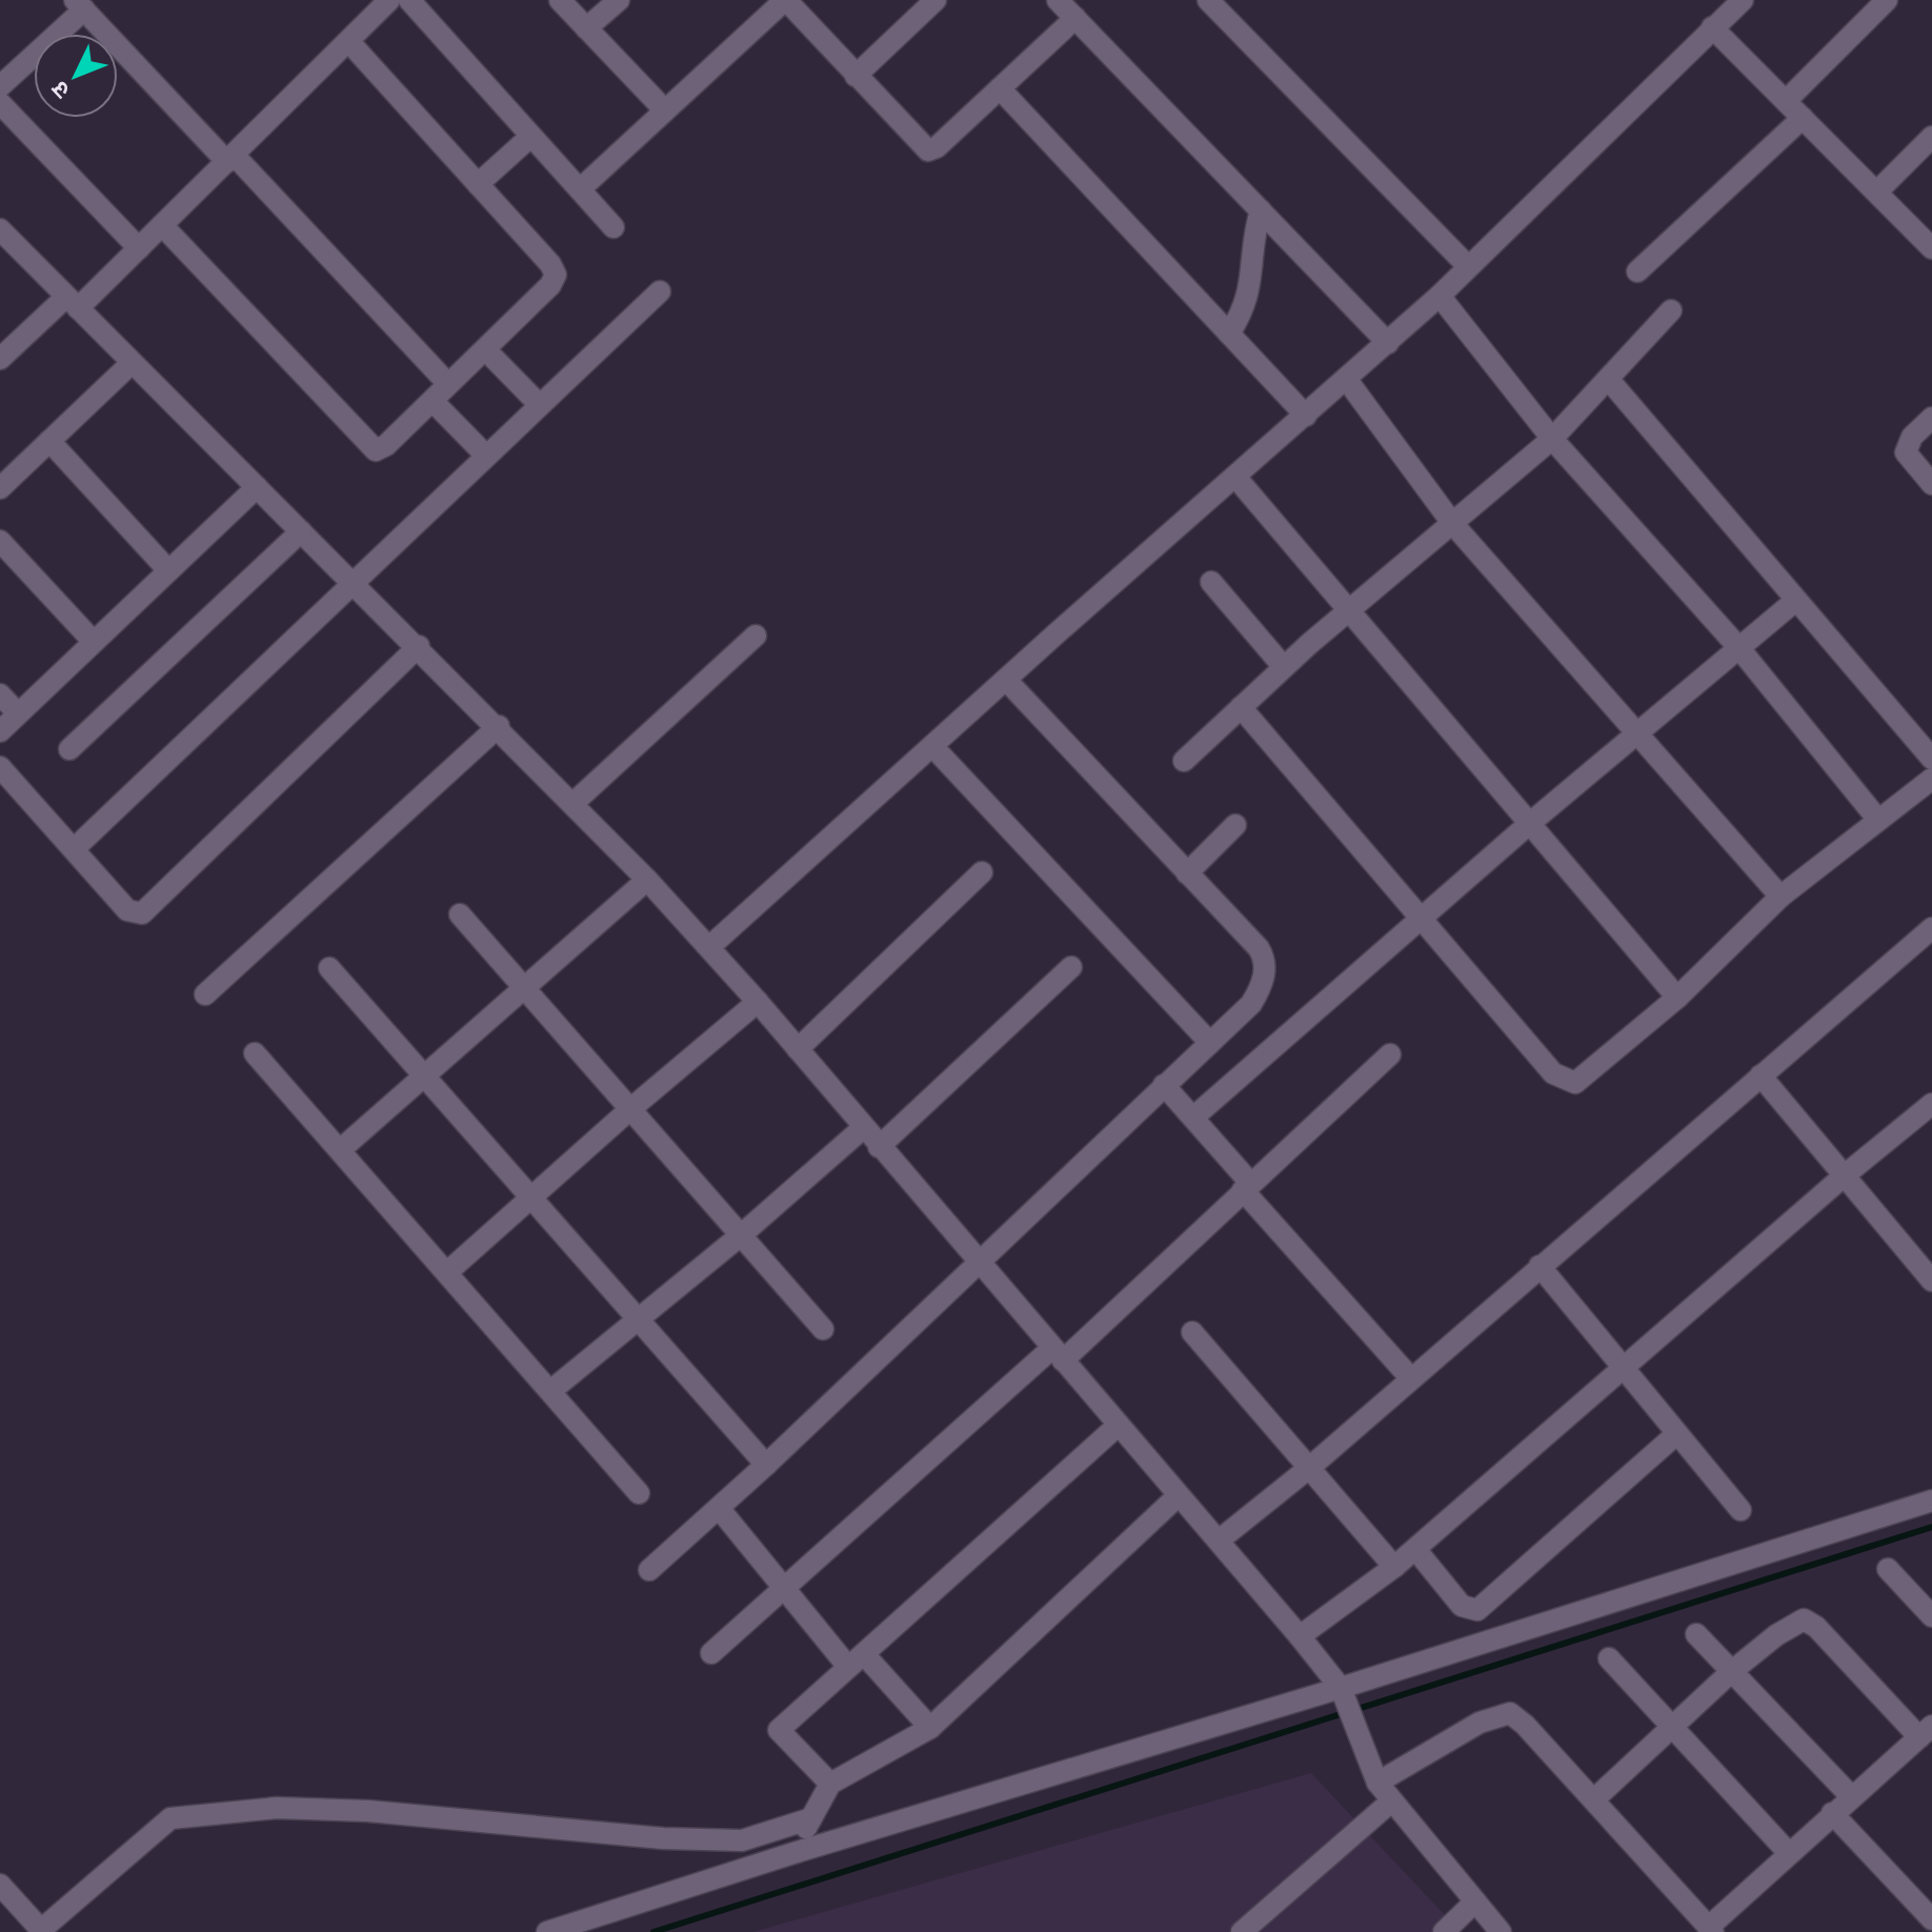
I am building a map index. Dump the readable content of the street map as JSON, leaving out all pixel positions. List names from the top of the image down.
{
  "north": "bottom left"
}
